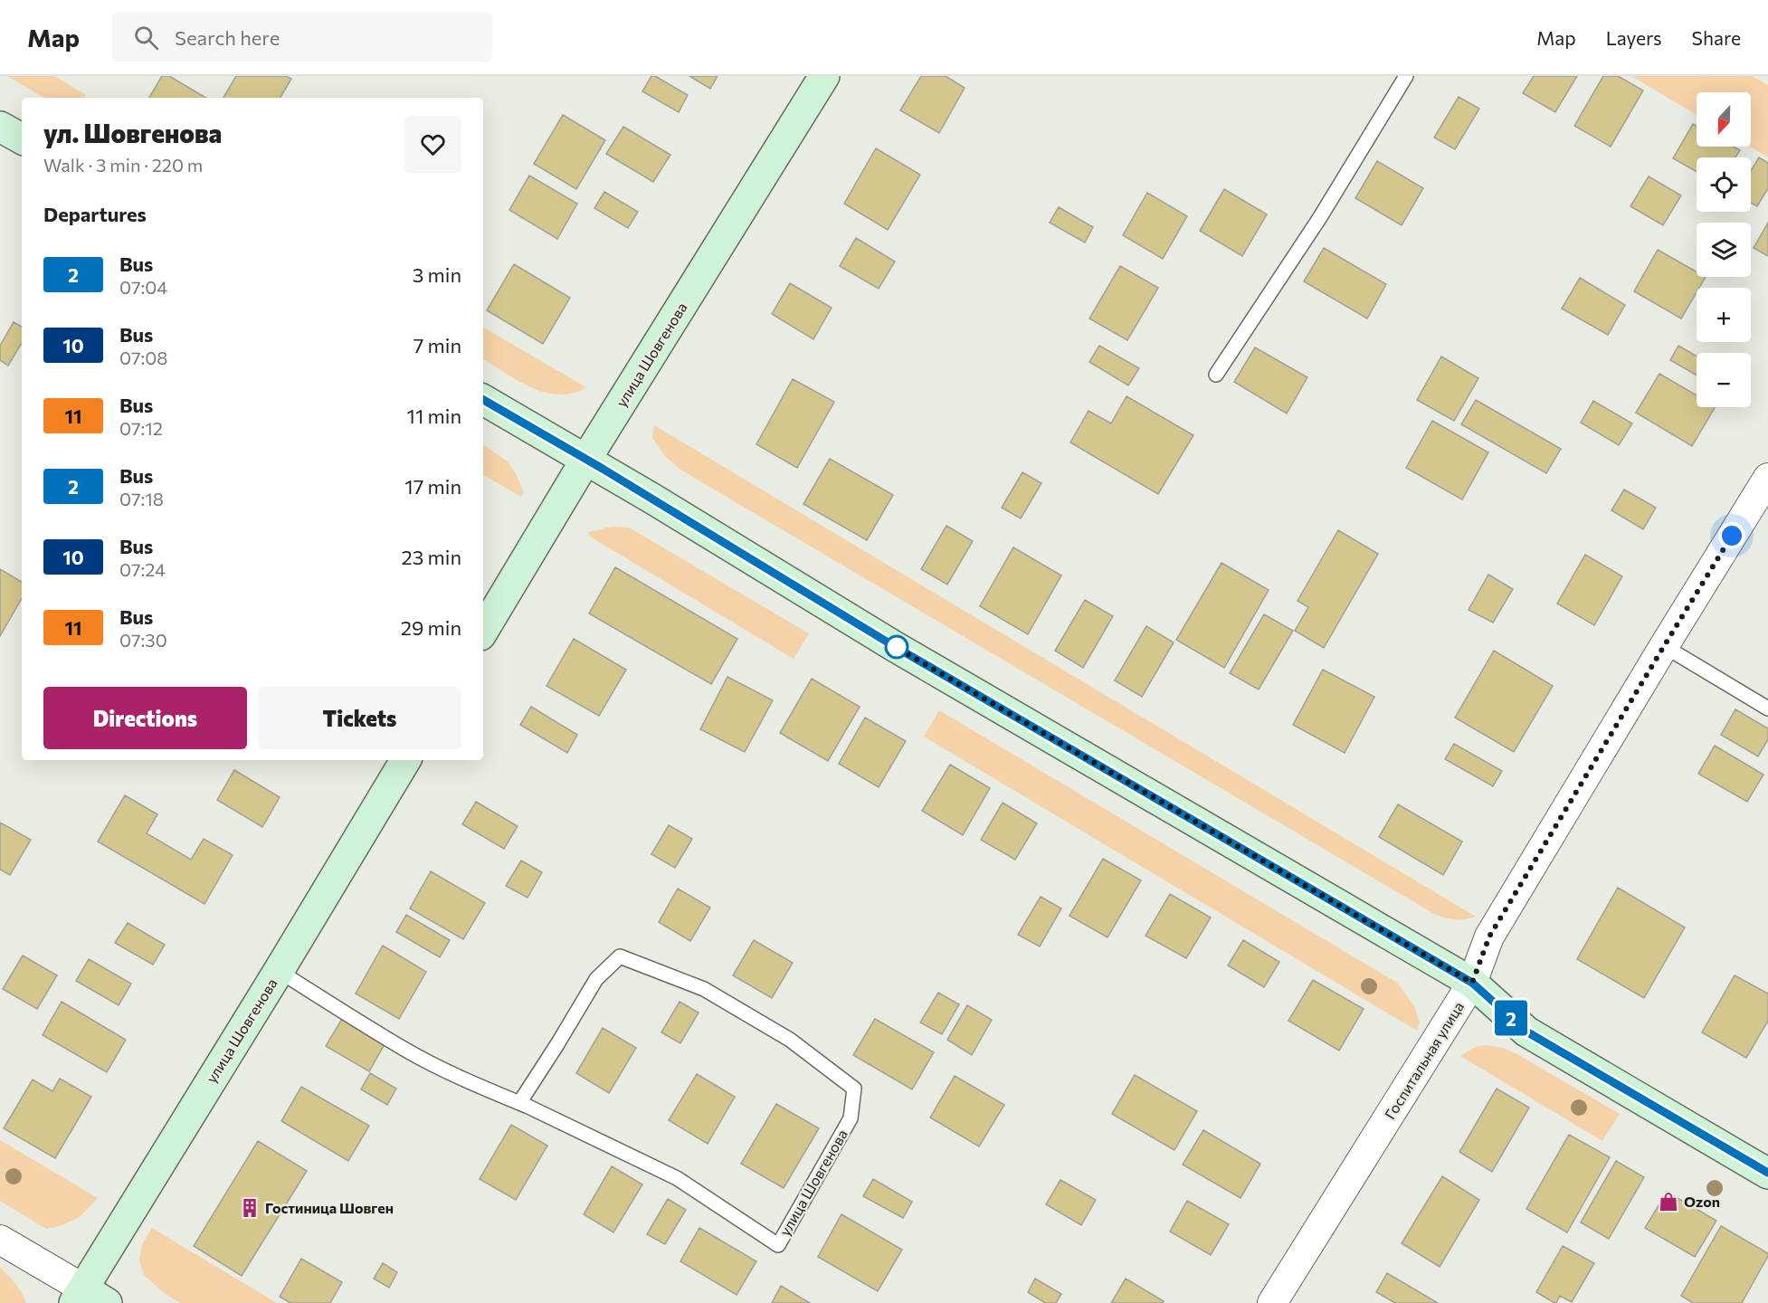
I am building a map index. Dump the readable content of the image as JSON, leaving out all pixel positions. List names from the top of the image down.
{
  "streets": {
    "main road": ["улица Шовгенова"],
    "street": ["Госпитальная улица"]
  },
  "places": {
    "shop": ["Ozon"],
    "building": ["Гостиница Шовген"]
  },
  "lines": ["bus line 2"],
  "north": "bottom",
  "page": {
    "header": "Map",
    "search": "Search here",
    "nav": ["Map", "Layers", "Share"],
    "on_map": "2",
    "map_buttons": ["+", "−"],
    "heading": [
      ["ул. Шовгенова", "Walk · 3 min · 220 m"],
      "Departures"
    ],
    "list": [
      {
        "mark": "2",
        "name": "Bus",
        "note": "07:04",
        "value": "3 min"
      },
      {
        "mark": "10",
        "name": "Bus",
        "note": "07:08",
        "value": "7 min"
      },
      {
        "mark": "11",
        "name": "Bus",
        "note": "07:12",
        "value": "11 min"
      },
      {
        "mark": "2",
        "name": "Bus",
        "note": "07:18",
        "value": "17 min"
      },
      {
        "mark": "10",
        "name": "Bus",
        "note": "07:24",
        "value": "23 min"
      },
      {
        "mark": "11",
        "name": "Bus",
        "note": "07:30",
        "value": "29 min"
      }
    ],
    "buttons": ["Directions", "Tickets"]
  }
}
